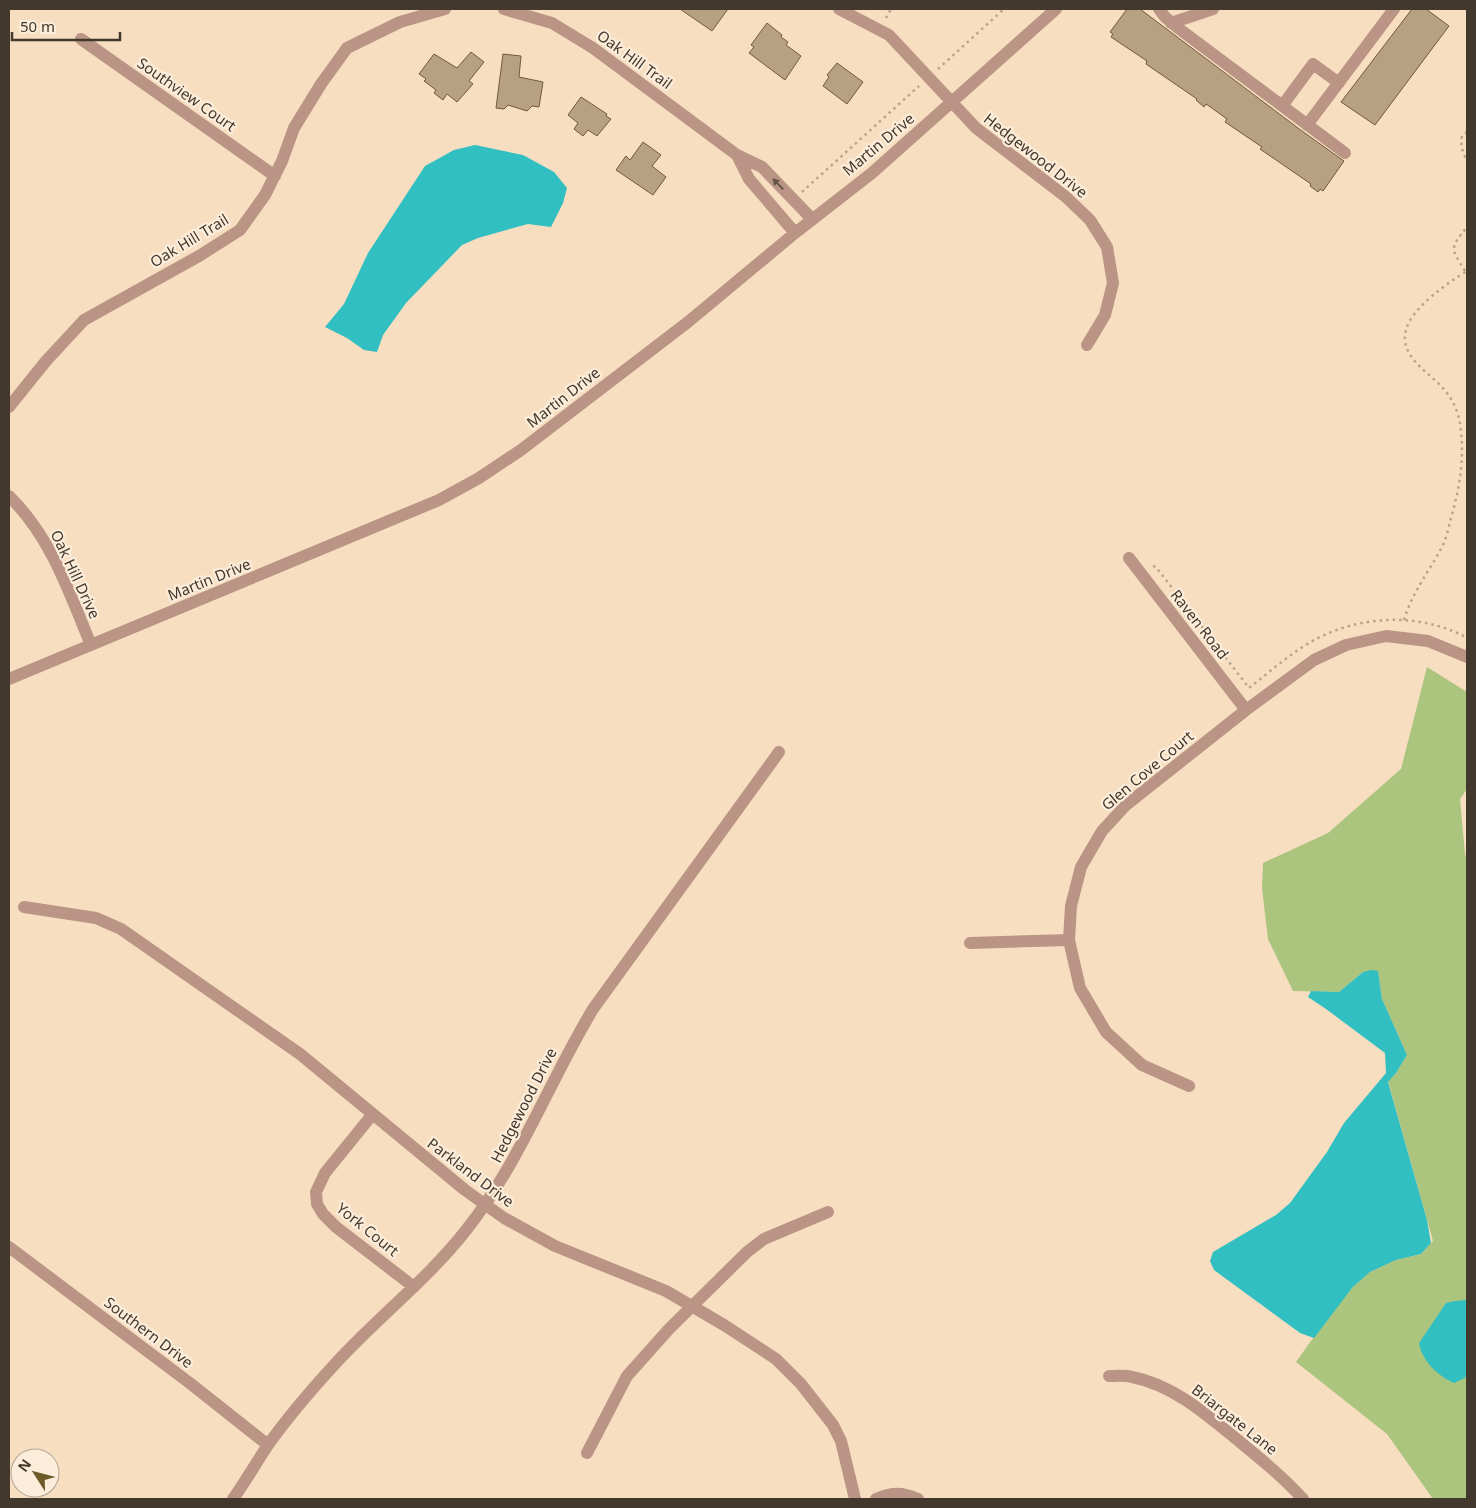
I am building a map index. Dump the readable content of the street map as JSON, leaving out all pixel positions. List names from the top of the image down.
{
  "streets": {
    "street": [
      "Oak Hill Trail",
      "Southview Court",
      "Martin Drive",
      "Hedgewood Drive",
      "Oak Hill Drive",
      "Raven Road",
      "Glen Cove Court",
      "Parkland Drive",
      "York Court",
      "Southern Drive",
      "Briargate Lane"
    ]
  },
  "crossings": [
    ["Oak Hill Trail", "Southview Court"],
    ["Martin Drive", "Hedgewood Drive"],
    ["Martin Drive", "Oak Hill Drive"],
    ["Hedgewood Drive", "Parkland Drive"],
    ["Hedgewood Drive", "York Court"],
    ["Hedgewood Drive", "Southern Drive"],
    ["Raven Road", "Glen Cove Court"],
    ["Parkland Drive", "York Court"]
  ],
  "scale_bar": "50 m",
  "north": "top left"
}
